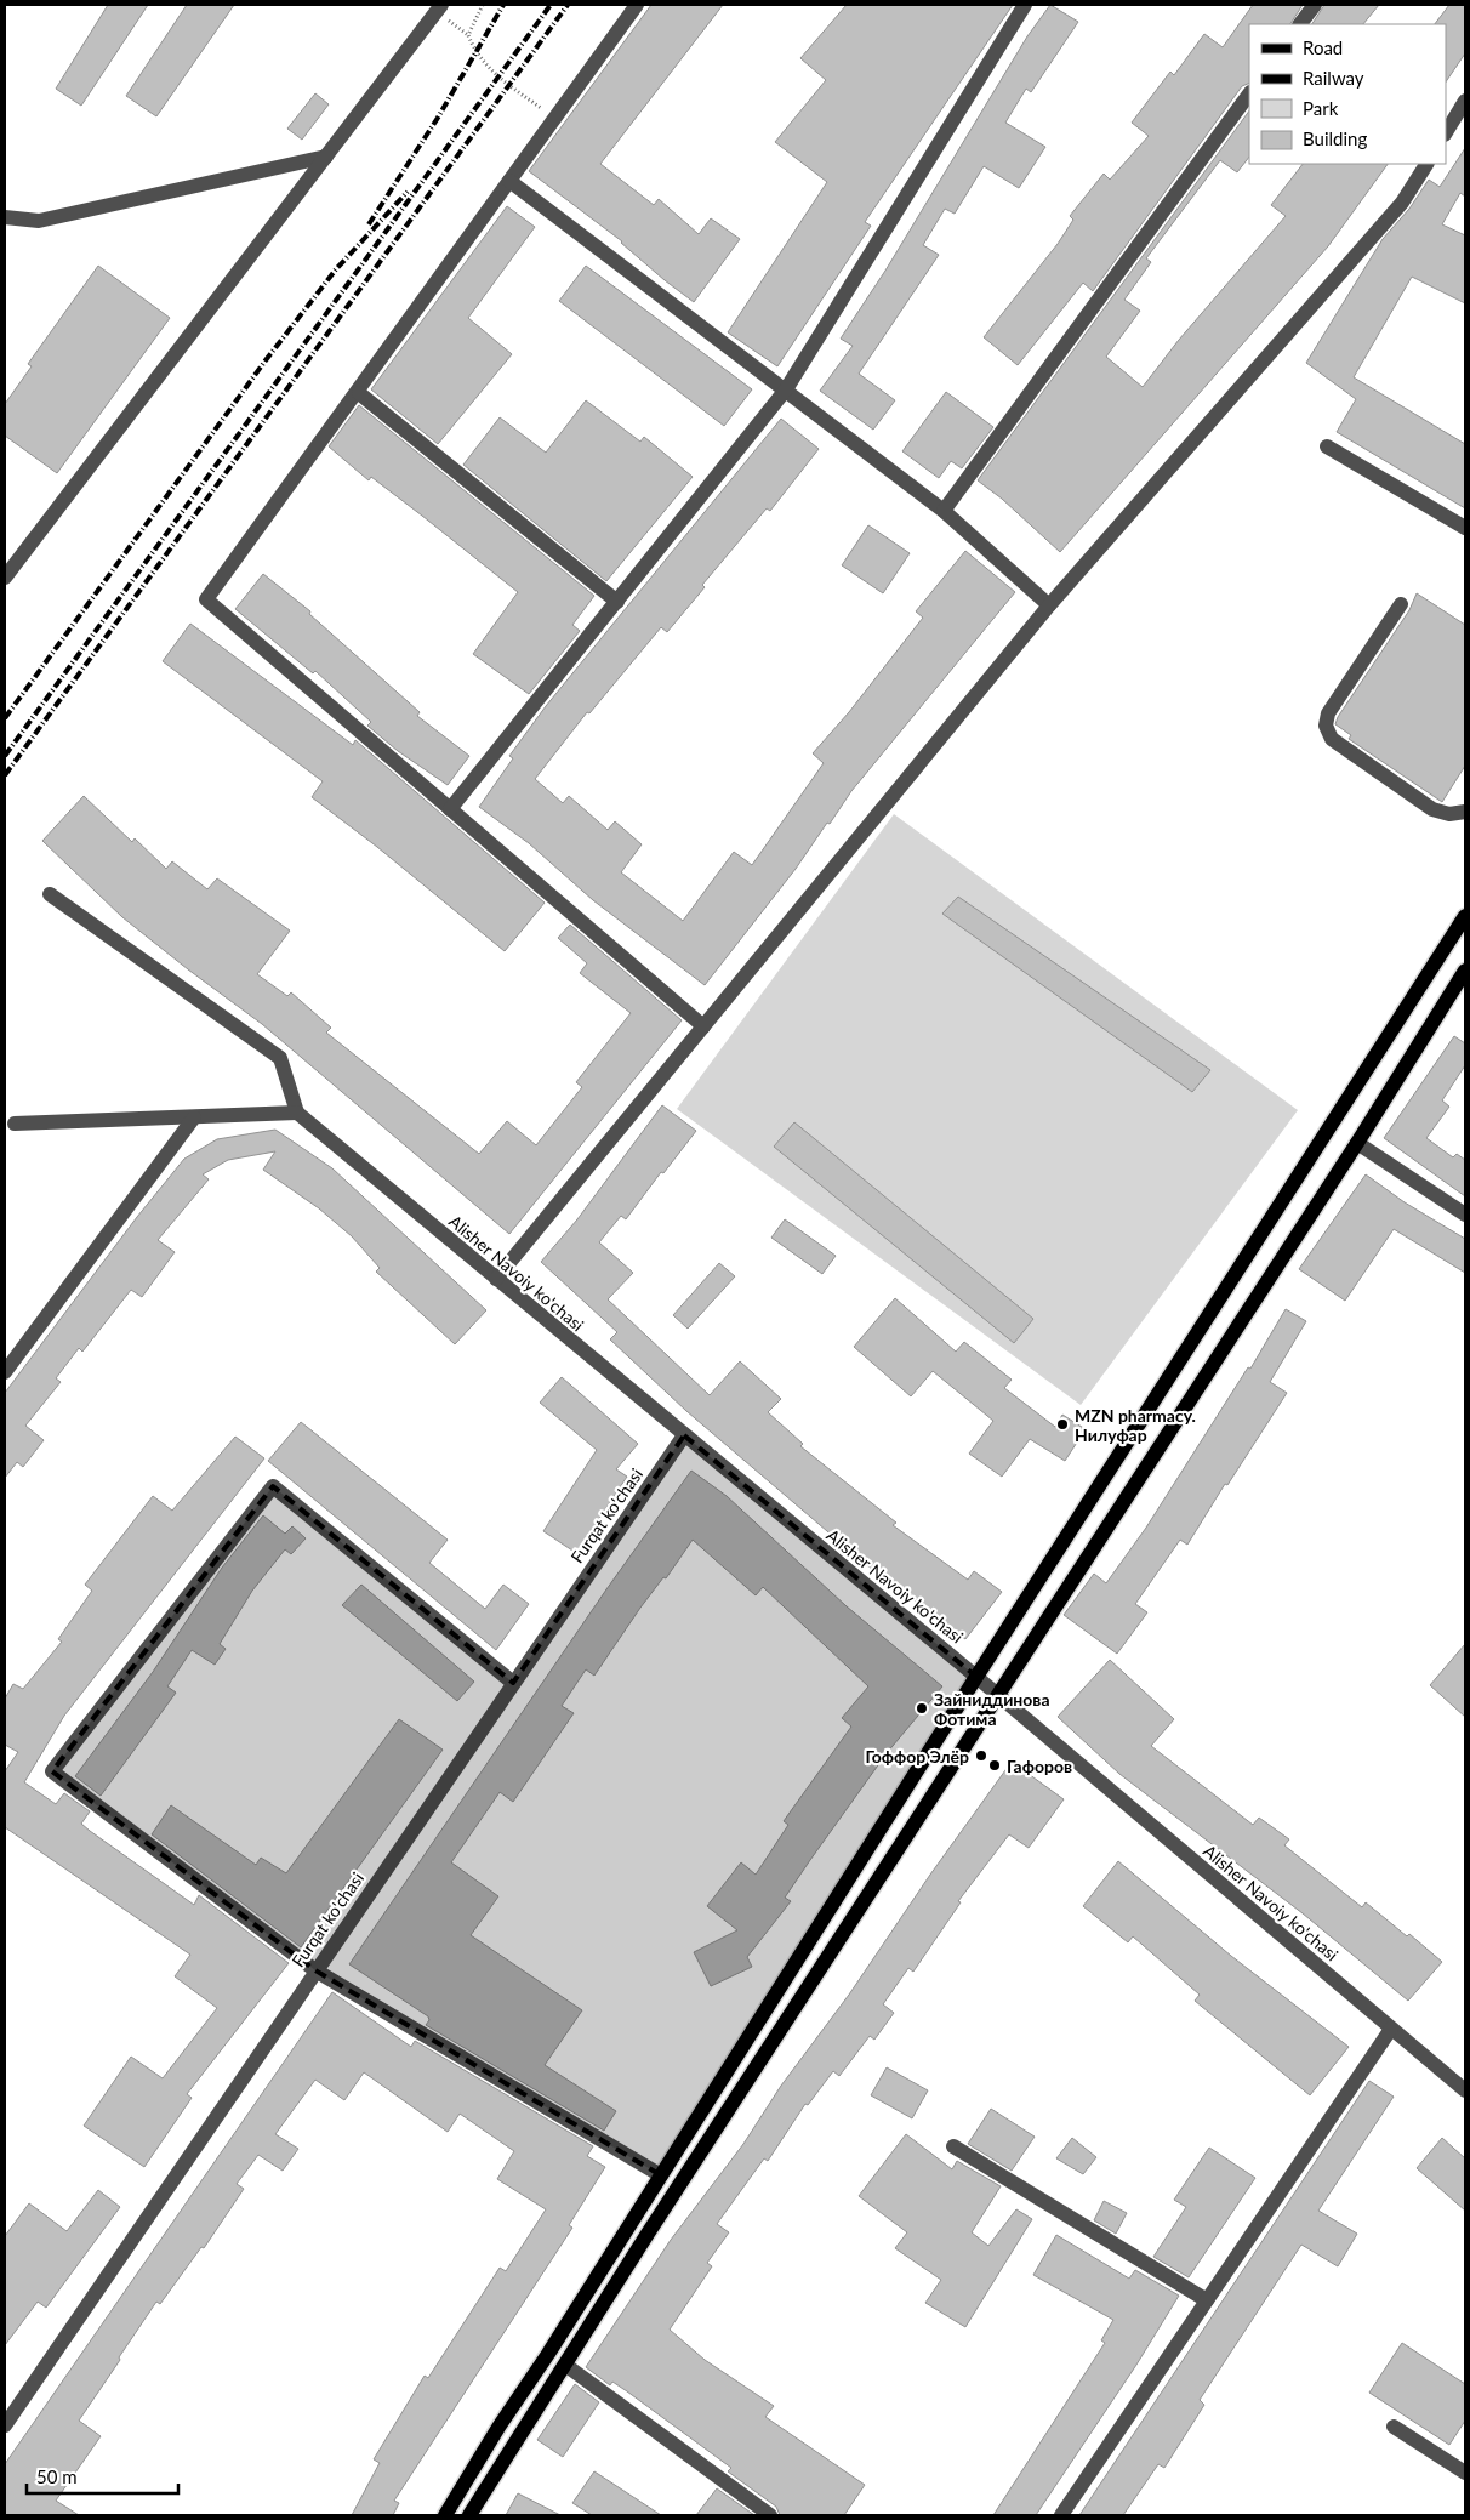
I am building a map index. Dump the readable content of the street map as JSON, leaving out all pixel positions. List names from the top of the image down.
{
  "streets": {
    "street": ["Alisher Navoiy ko'chasi", "Furqat ko'chasi"]
  },
  "crossings": [
    ["Alisher Navoiy ko'chasi", "Furqat ko'chasi"]
  ],
  "places": [
    "MZN pharmacy. Нилуфар",
    "Зайниддинова Фотима",
    "Гоффор Элёр",
    "Гафоров"
  ],
  "legend": [
    "Road",
    "Railway",
    "Park",
    "Building"
  ],
  "scale_bar": "50 m"
}
